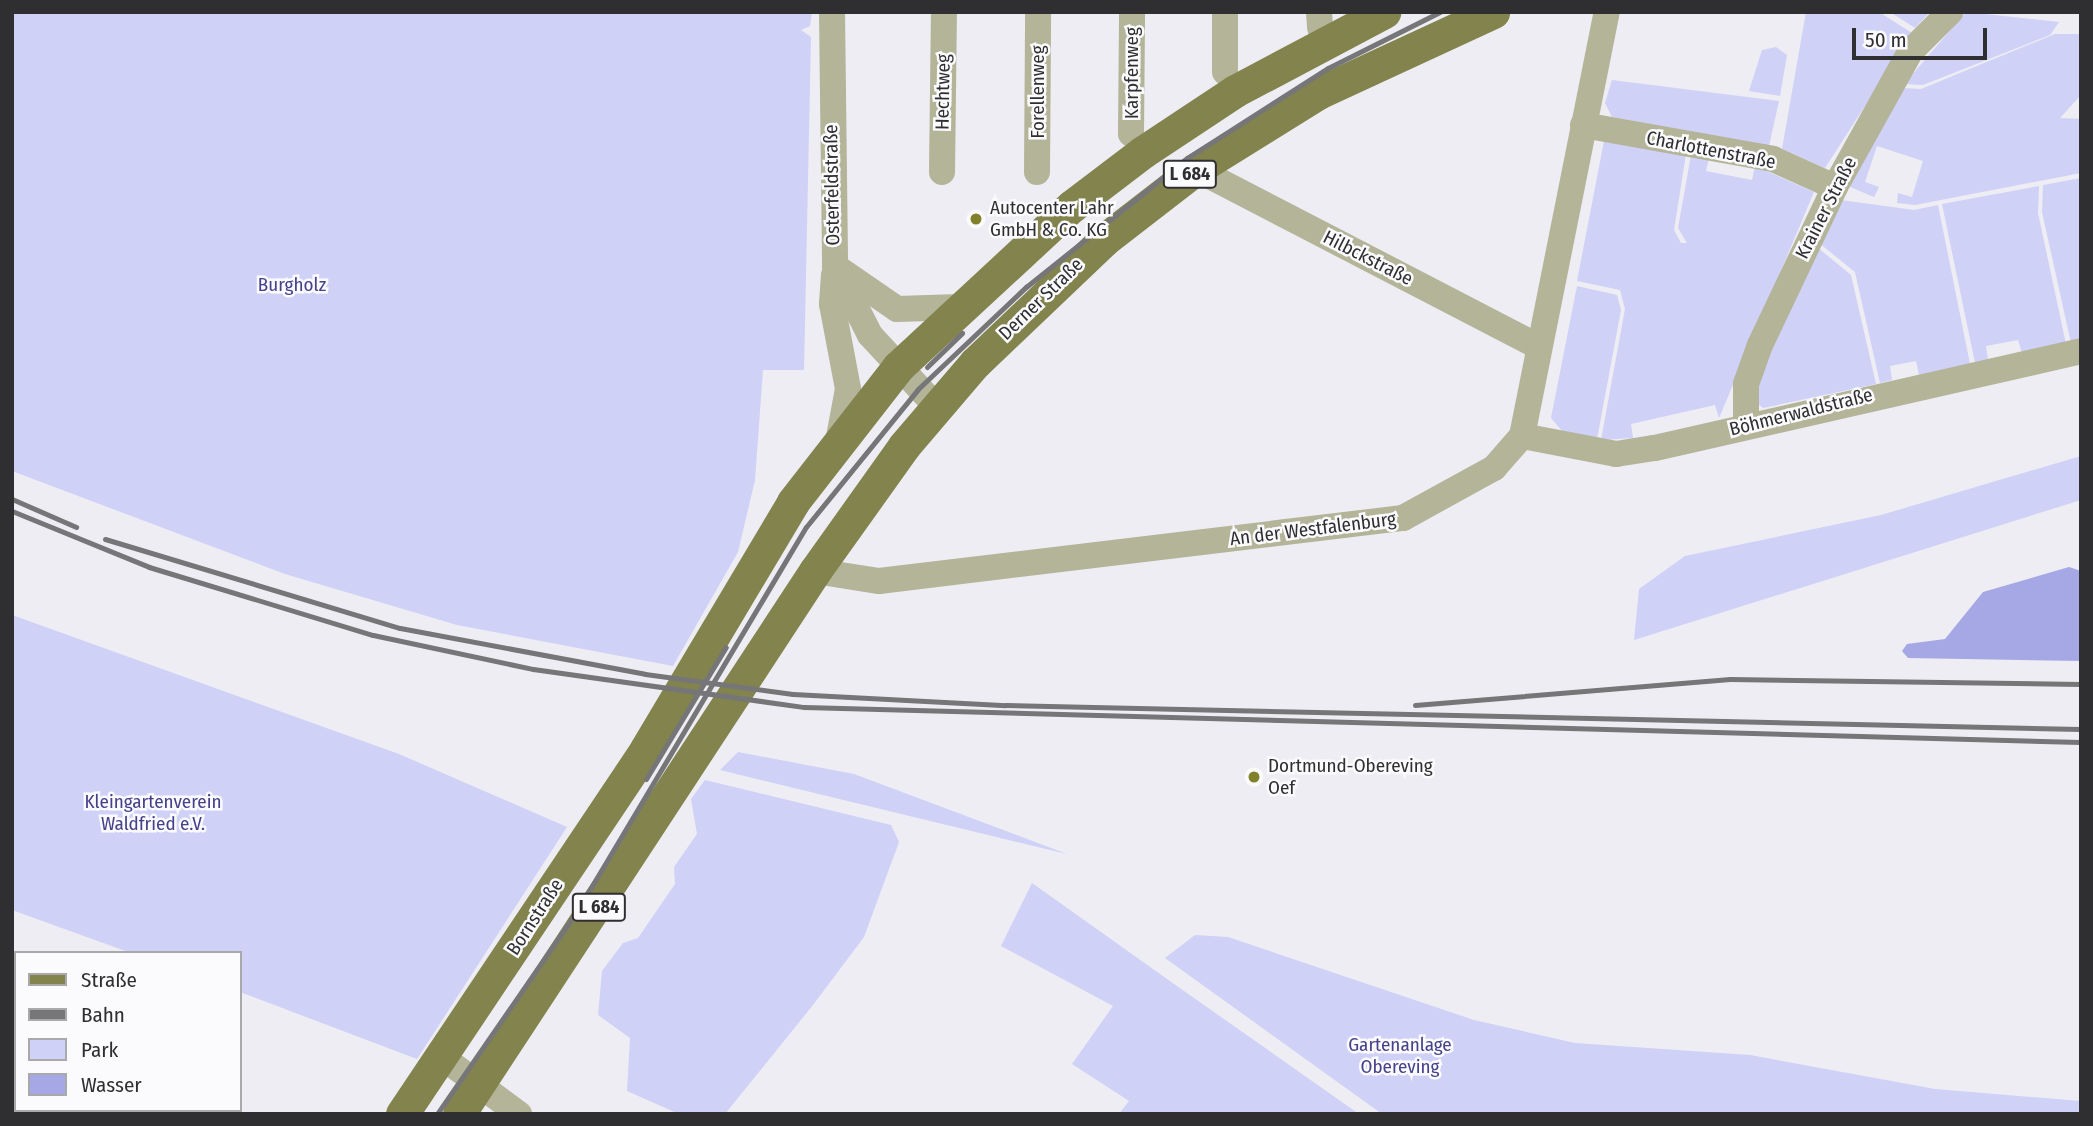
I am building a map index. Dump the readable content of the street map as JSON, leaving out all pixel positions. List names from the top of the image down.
{
  "streets": {
    "main road": ["L 684", "Derner Straße", "Bornstraße"],
    "street": [
      "Karpfenweg",
      "Hechtweg",
      "Forellenweg",
      "Charlottenstraße",
      "Osterfeldstraße",
      "Krainer Straße",
      "Hilbckstraße",
      "Böhmerwaldstraße",
      "An der Westfalenburg"
    ]
  },
  "crossings": [
    ["Charlottenstraße", "Krainer Straße"],
    ["L 684", "Osterfeldstraße"],
    ["L 684", "Derner Straße"],
    ["L 684", "Bornstraße"],
    ["Osterfeldstraße", "Derner Straße"],
    ["Krainer Straße", "Böhmerwaldstraße"],
    ["Hilbckstraße", "Derner Straße"],
    ["Derner Straße", "An der Westfalenburg"],
    ["Böhmerwaldstraße", "An der Westfalenburg"]
  ],
  "parks": ["Burgholz", "Kleingartenverein Waldfried e.V.", "Gartenanlage Obereving"],
  "places": ["Autocenter Lahr GmbH & Co. KG", "Dortmund-Obereving Oef"],
  "legend": [
    "Straße",
    "Bahn",
    "Park",
    "Wasser"
  ],
  "scale_bar": "50 m"
}
